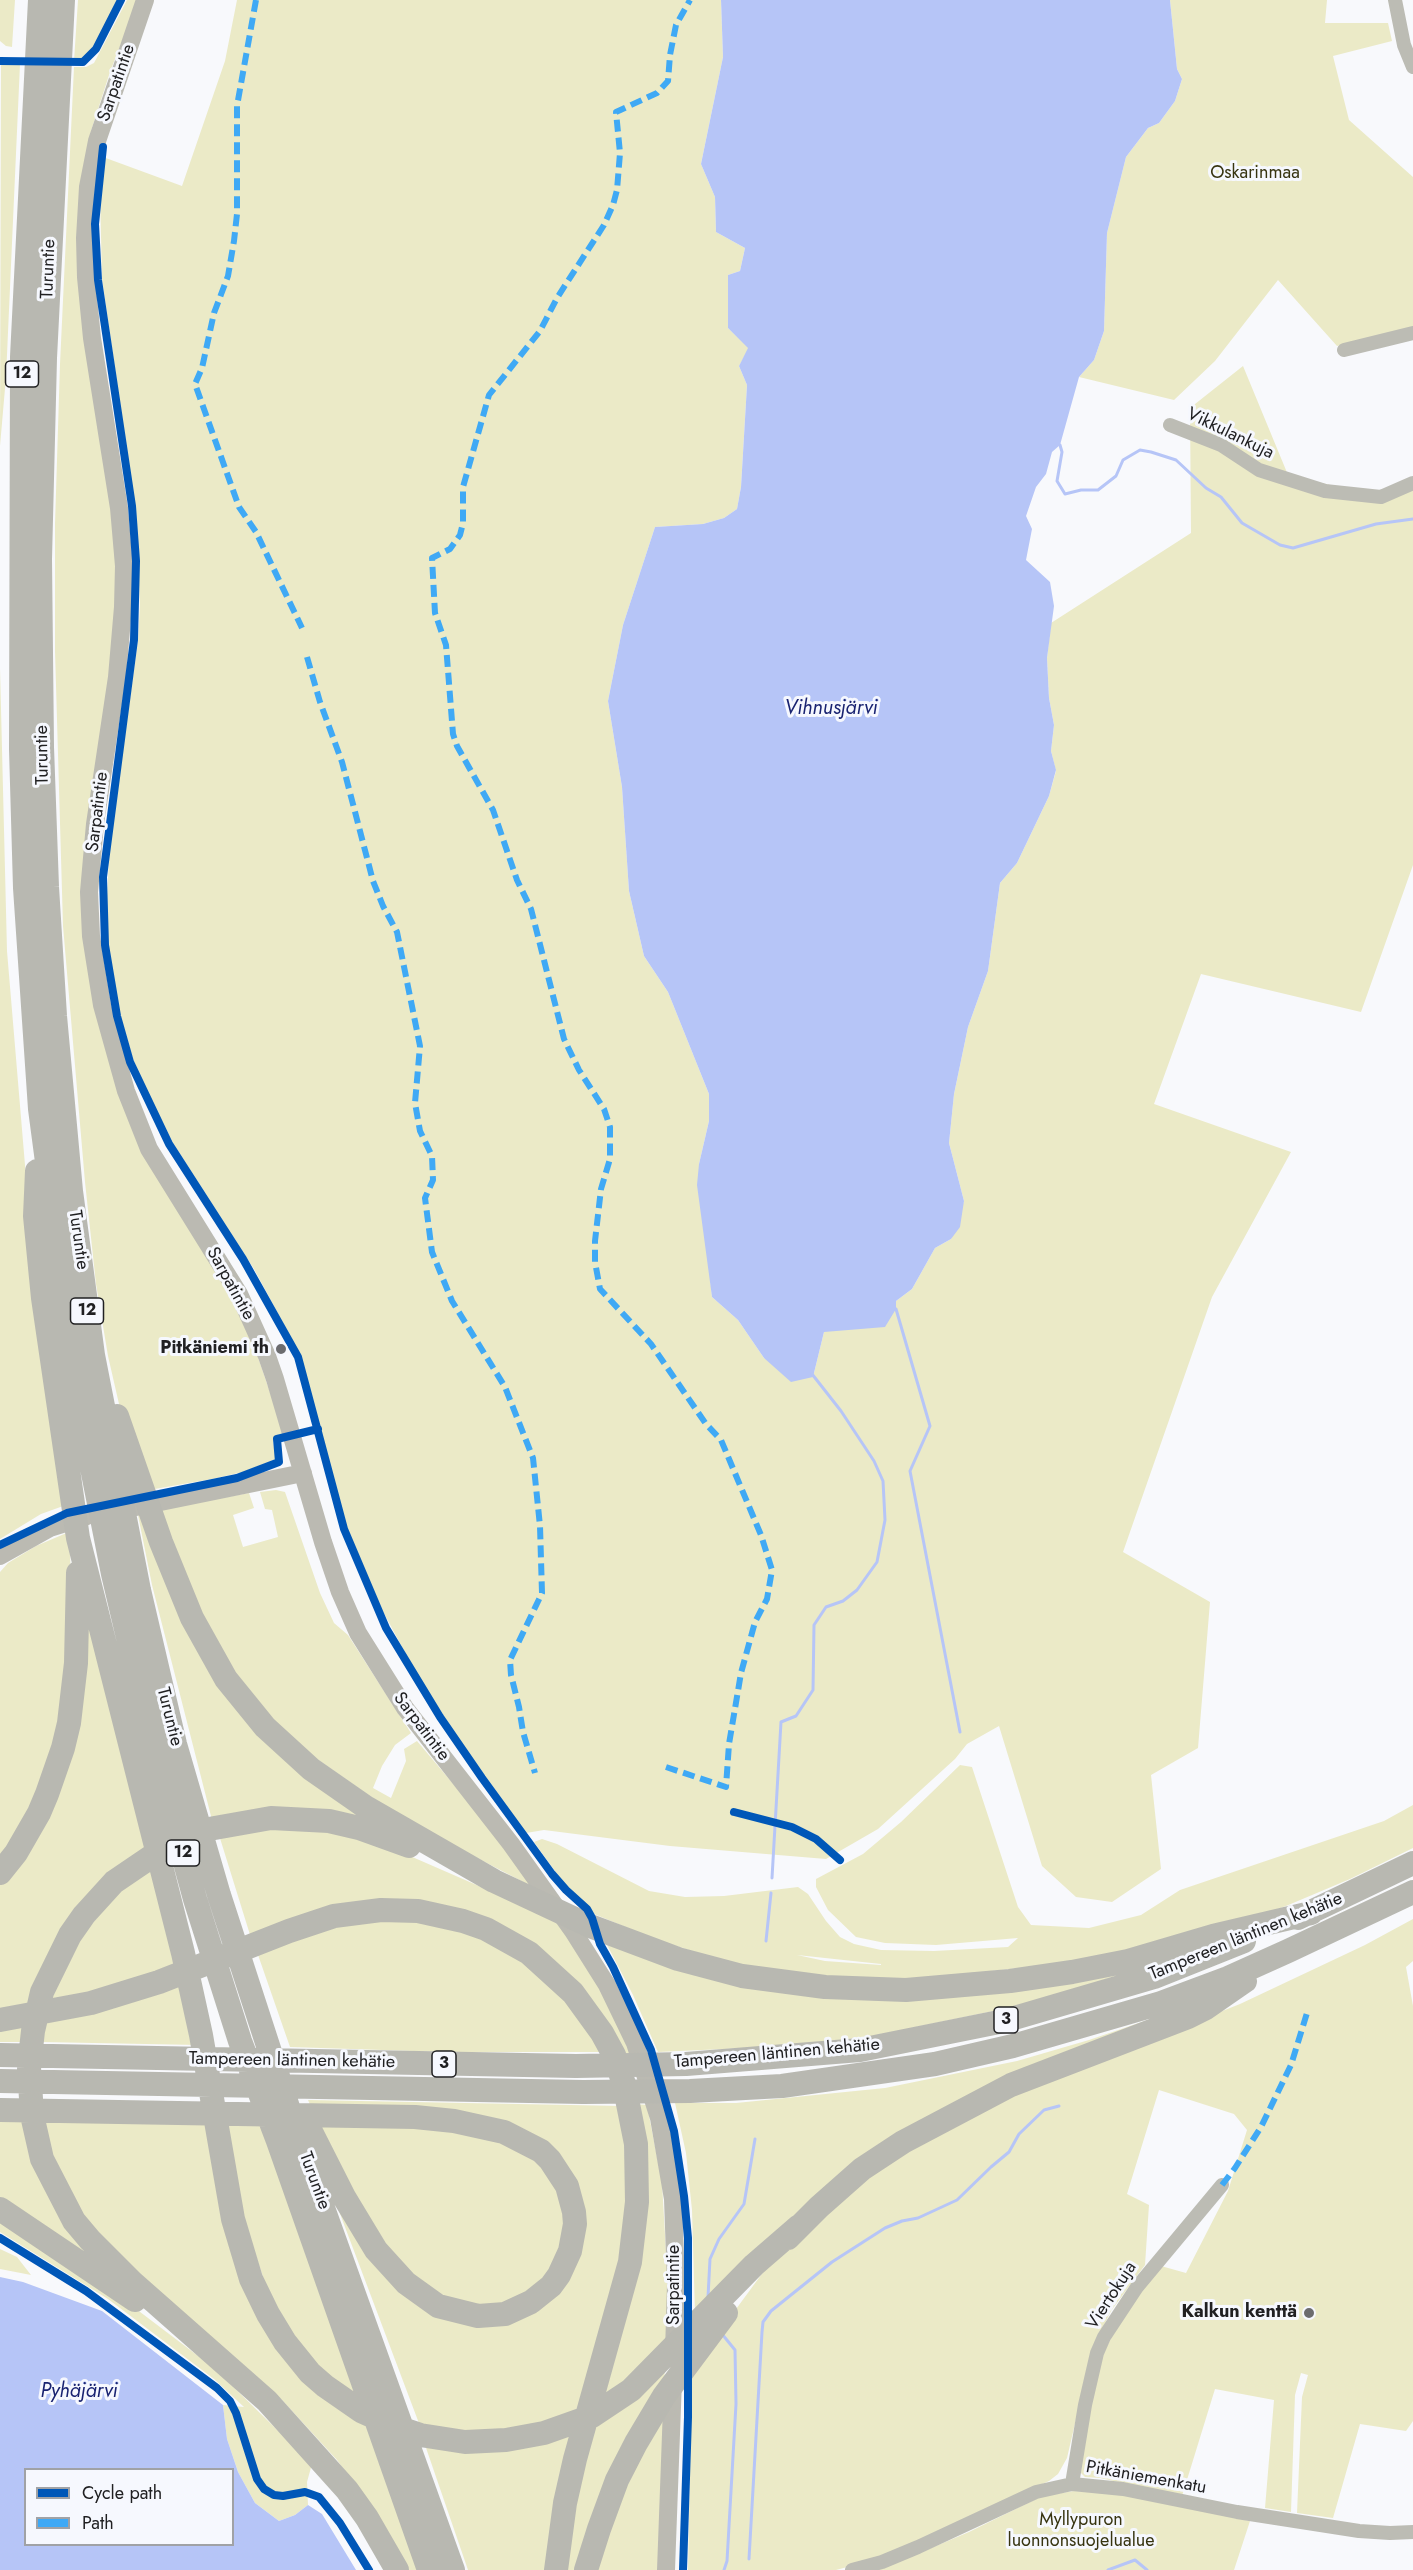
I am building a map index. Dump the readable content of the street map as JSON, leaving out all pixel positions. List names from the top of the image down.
{
  "streets": {
    "highway": [
      "Turuntie",
      "12",
      "Tampereen läntinen kehätie",
      "3"
    ],
    "main road": ["Sarpatintie"],
    "street": ["Vikkulankuja", "Viertokuja", "Pitkäniemenkatu"]
  },
  "crossings": [
    ["Viertokuja", "Pitkäniemenkatu"]
  ],
  "water": ["Vihnusjärvi", "Pyhäjärvi"],
  "parks": ["Oskarinmaa", "Myllypuron luonnonsuojelualue"],
  "places": ["Pitkäniemi th", "Kalkun kenttä"],
  "legend": ["Cycle path", "Path"]
}
